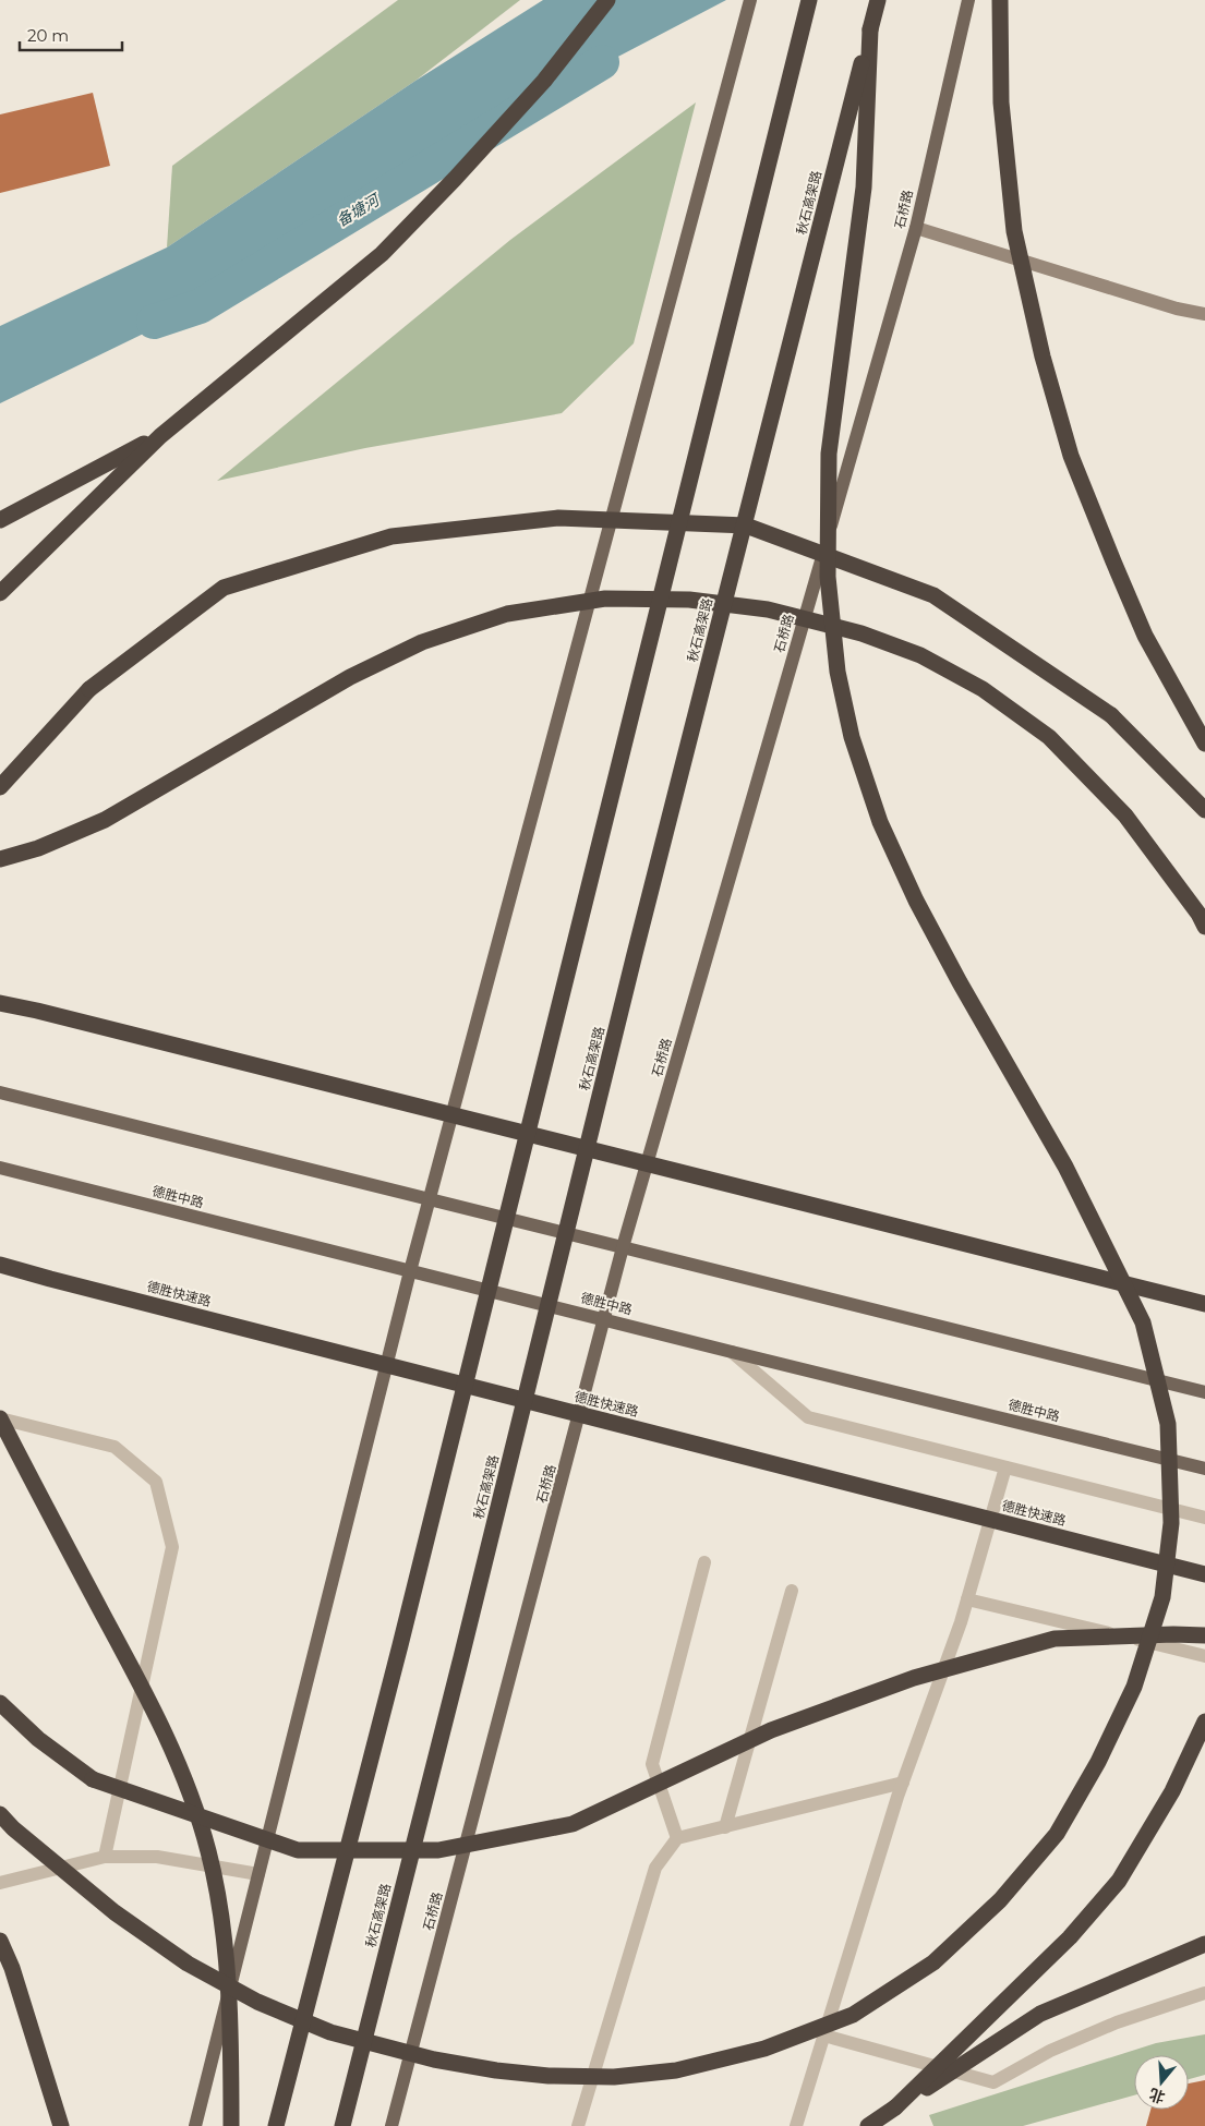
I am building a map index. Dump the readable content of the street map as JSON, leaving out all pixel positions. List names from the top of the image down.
{
  "streets": {
    "highway": ["秋石高架路", "德胜快速路"],
    "main road": ["石桥路", "德胜中路"]
  },
  "crossings": [
    ["石桥路", "德胜中路"]
  ],
  "water": ["备塘河"],
  "scale_bar": "20 m",
  "north": "bottom"
}
